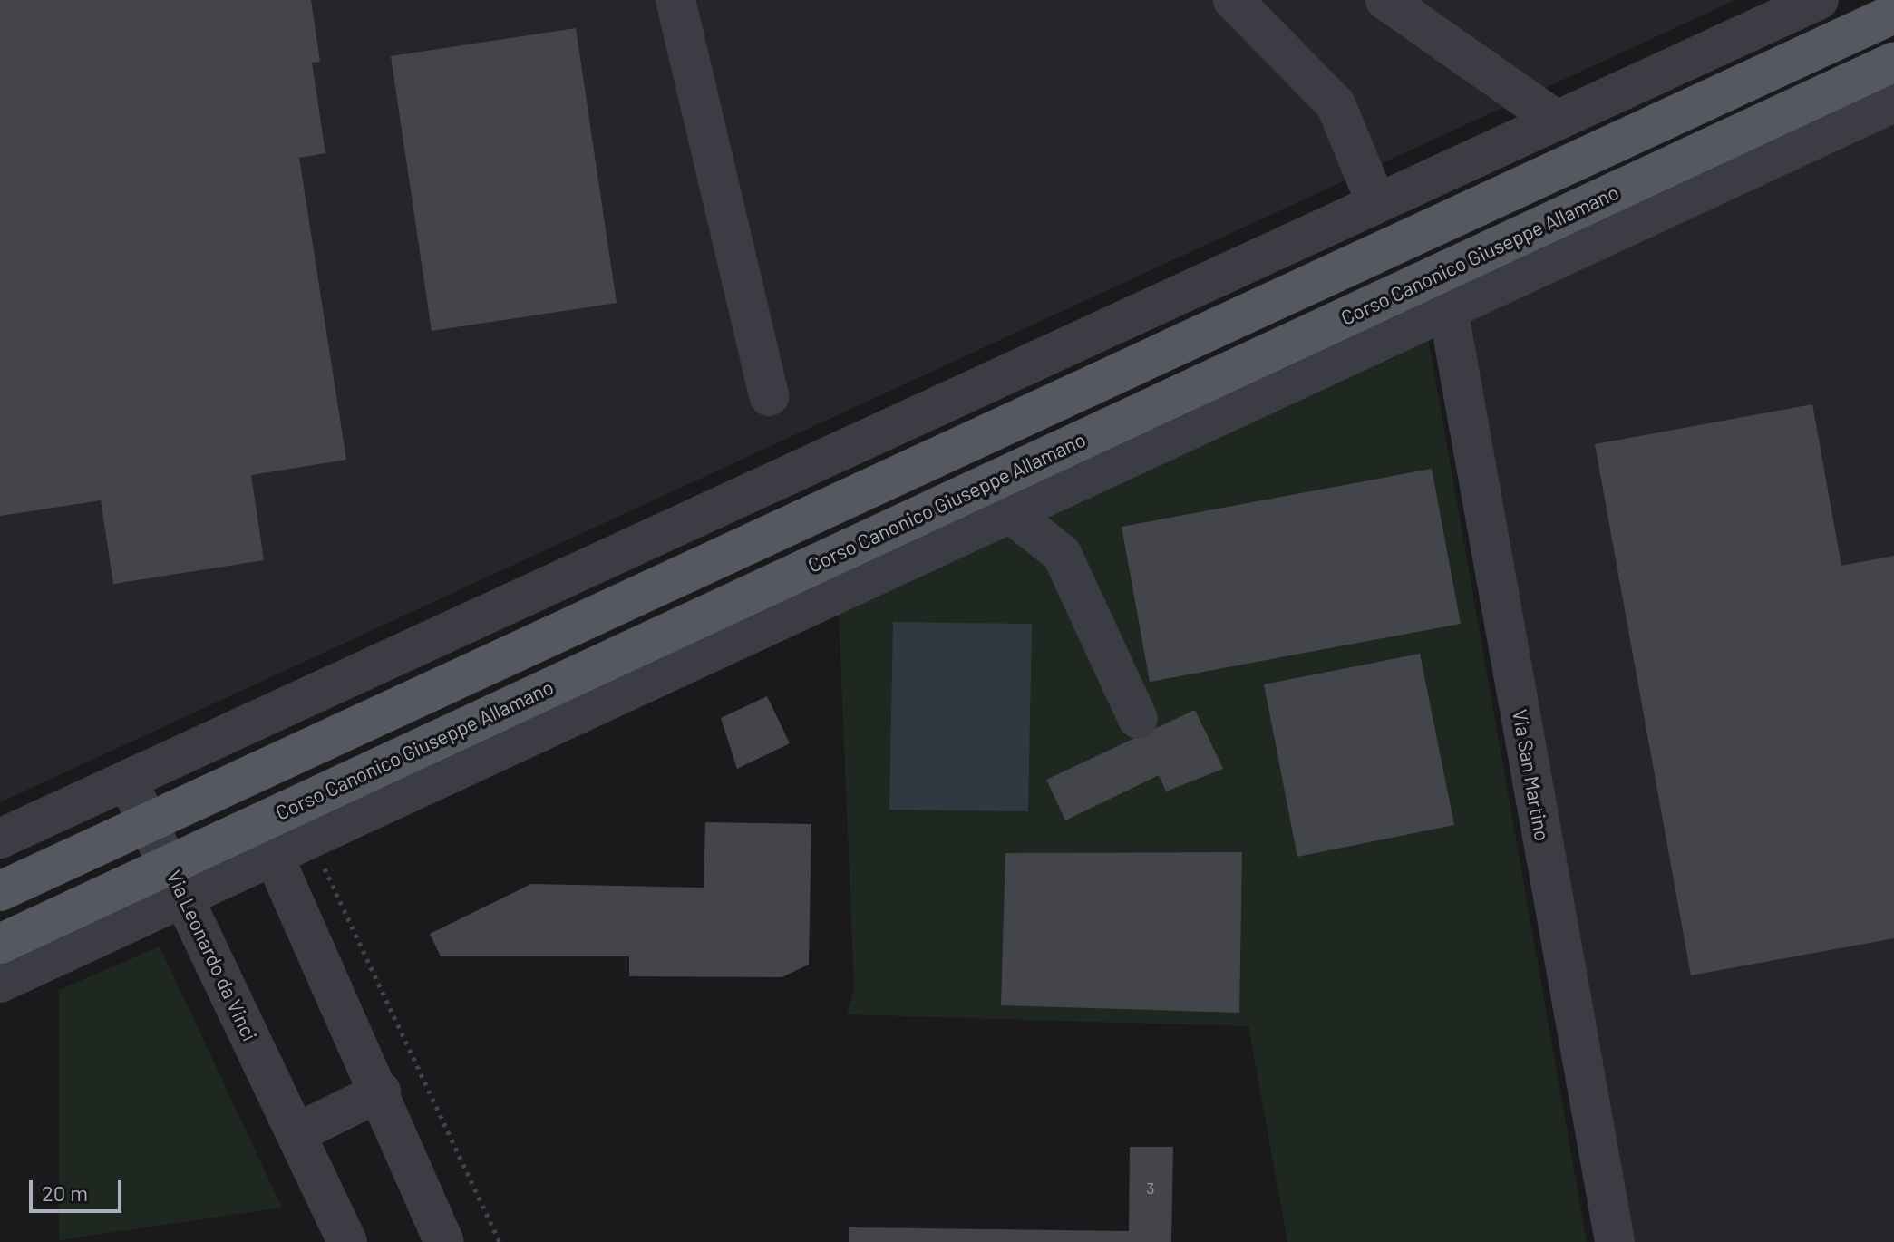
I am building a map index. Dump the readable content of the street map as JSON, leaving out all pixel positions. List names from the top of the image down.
{
  "streets": {
    "main road": ["Corso Canonico Giuseppe Allamano"],
    "street": ["Via San Martino", "Via Leonardo da Vinci"]
  },
  "crossings": [
    ["Corso Canonico Giuseppe Allamano", "Via San Martino"],
    ["Corso Canonico Giuseppe Allamano", "Via Leonardo da Vinci"]
  ],
  "house_numbers": ["3"],
  "scale_bar": "20 m"
}
